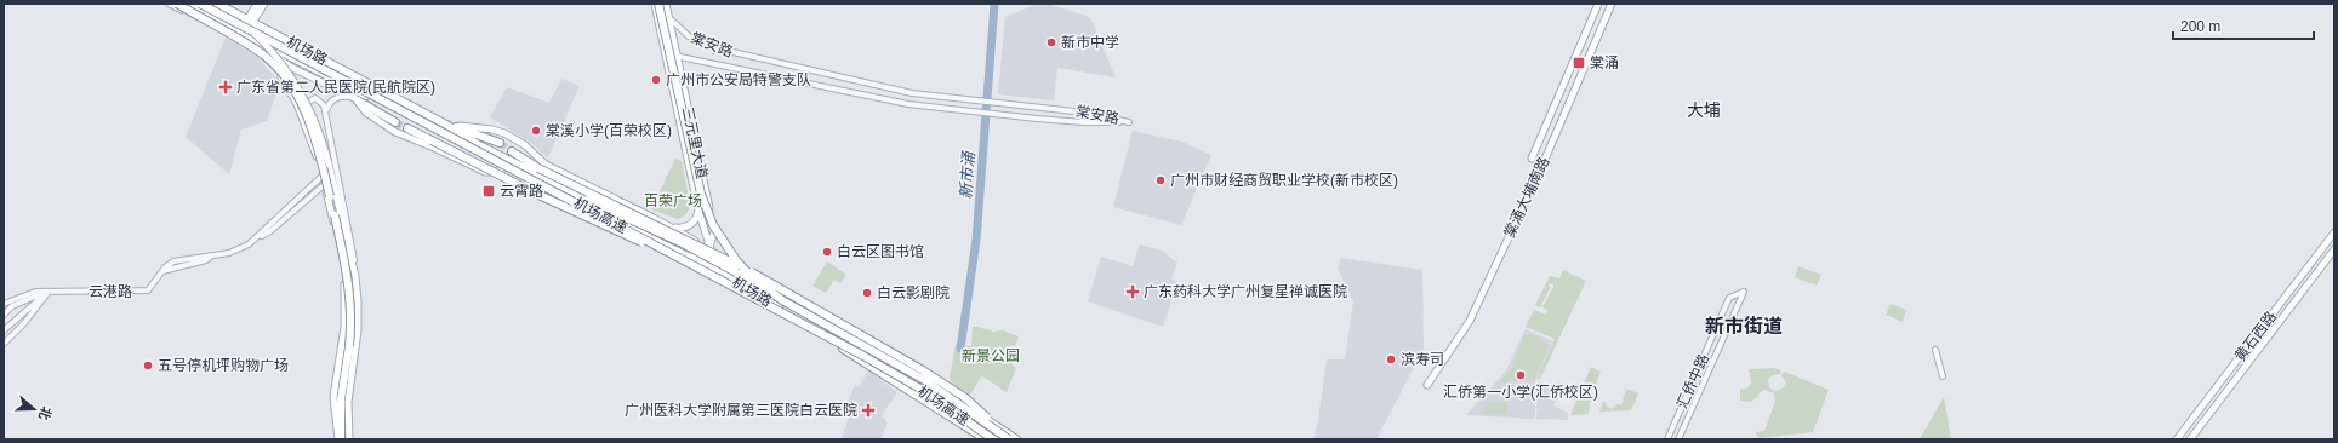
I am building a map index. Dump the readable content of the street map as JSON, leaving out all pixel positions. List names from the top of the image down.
{
  "streets": {
    "highway": ["机场路", "机场高速"],
    "main road": ["三元里大道", "棠涌大埔南路", "黄石西路"],
    "street": ["棠安路", "云港路", "汇侨中路"]
  },
  "crossings": [
    ["棠安路", "三元里大道"],
    ["机场路", "三元里大道"],
    ["机场路", "机场高速"]
  ],
  "districts": ["大埔", "新市街道"],
  "water": ["新市涌"],
  "parks": ["百荣广场", "新景公园"],
  "places": {
    "other": [
      "新市中学",
      "广州市公安局特警支队",
      "棠溪小学(百荣校区)",
      "广州市财经商贸职业学校(新市校区)",
      "白云区图书馆",
      "白云影剧院",
      "滨寿司",
      "五号停机坪购物广场",
      "汇侨第一小学(汇侨校区)"
    ],
    "transit": ["棠涌", "云霄路"],
    "health": ["广东省第二人民医院(民航院区)", "广东药科大学广州复星禅诚医院", "广州医科大学附属第三医院白云医院"]
  },
  "scale_bar": "200 m",
  "north": "right"
}
